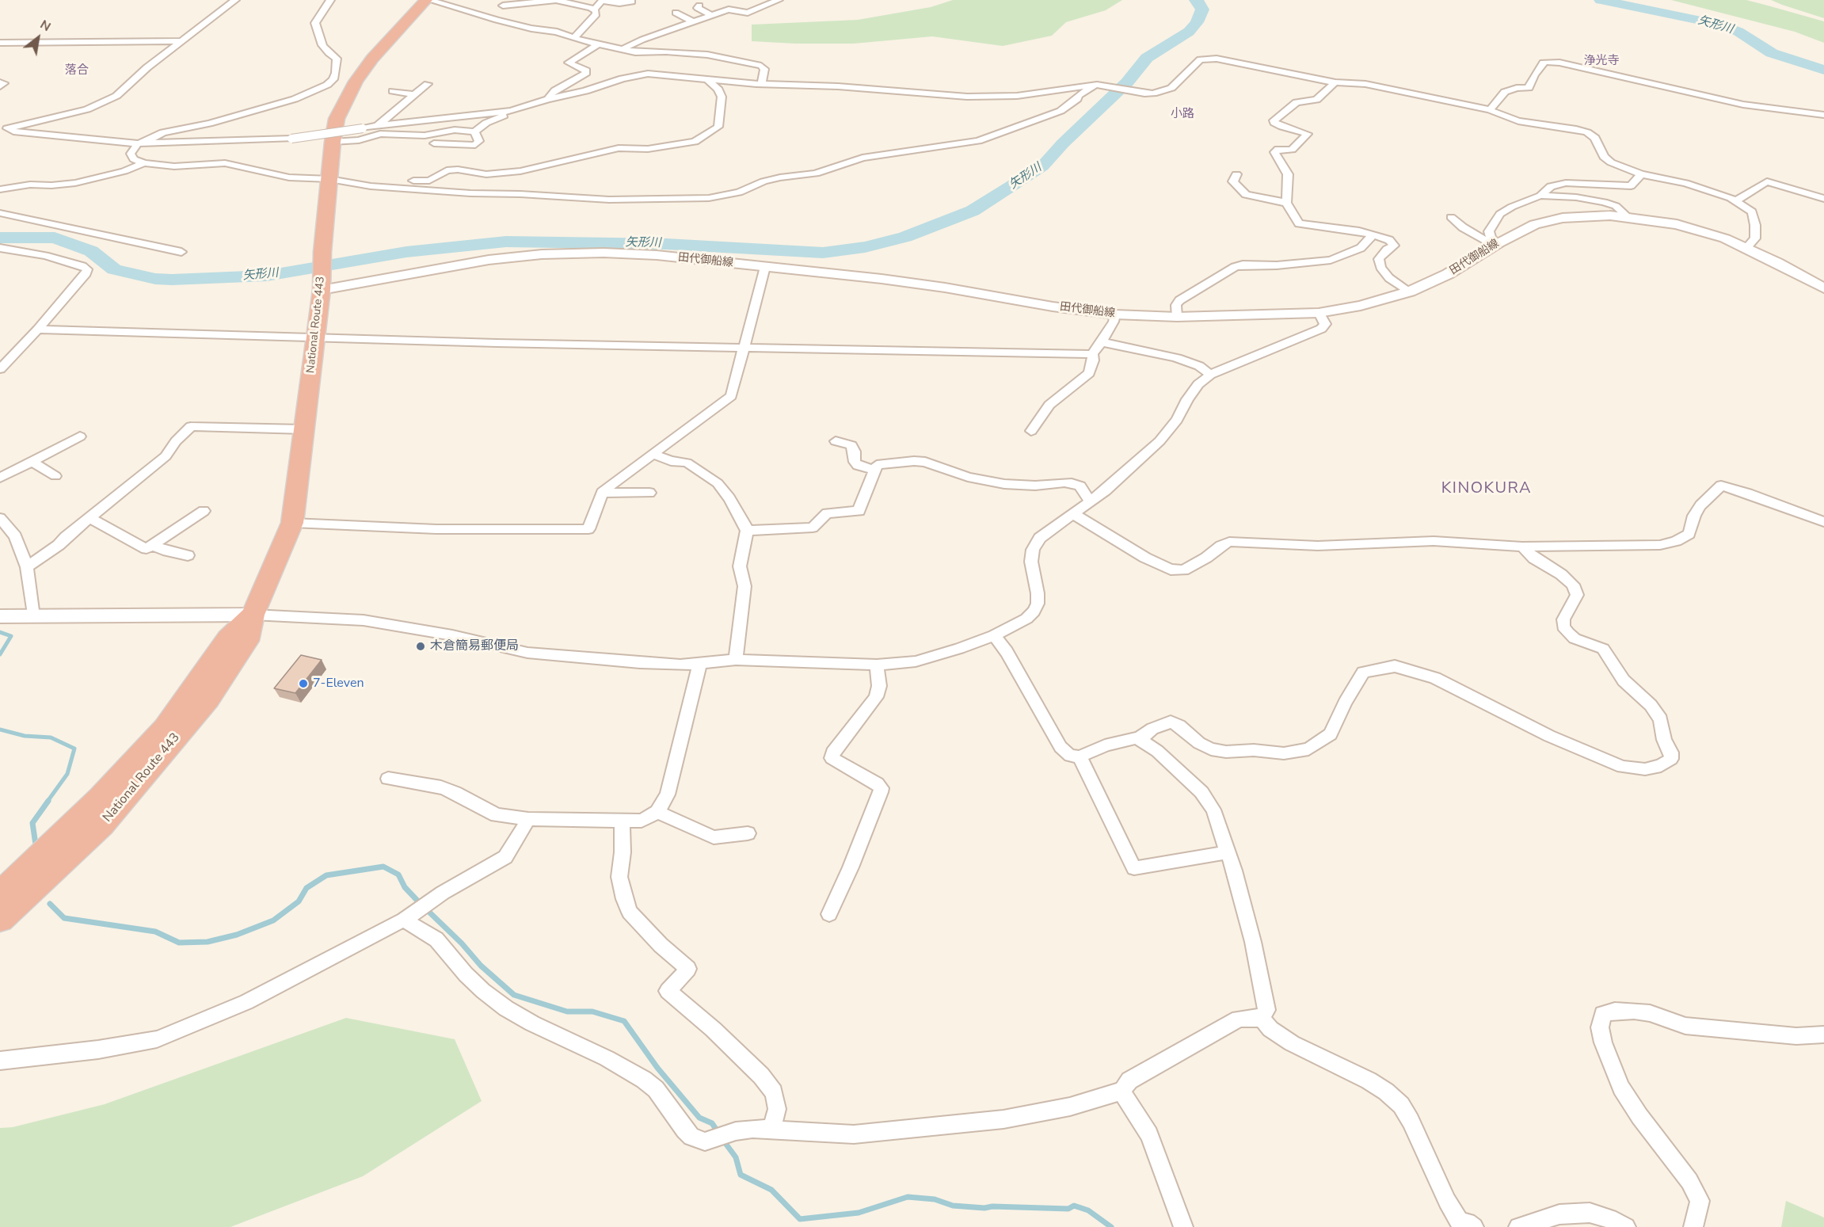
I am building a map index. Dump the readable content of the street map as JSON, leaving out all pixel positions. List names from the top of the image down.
{
  "streets": {
    "highway": ["National Route 443"],
    "main road": ["田代御船線"]
  },
  "crossings": [
    ["田代御船線", "National Route 443"]
  ],
  "districts": [
    "浄光寺",
    "落合",
    "小路",
    "KINOKURA"
  ],
  "water": ["矢形川"],
  "places": ["木倉簡易郵便局", "7-Eleven"],
  "north": "top right"
}
